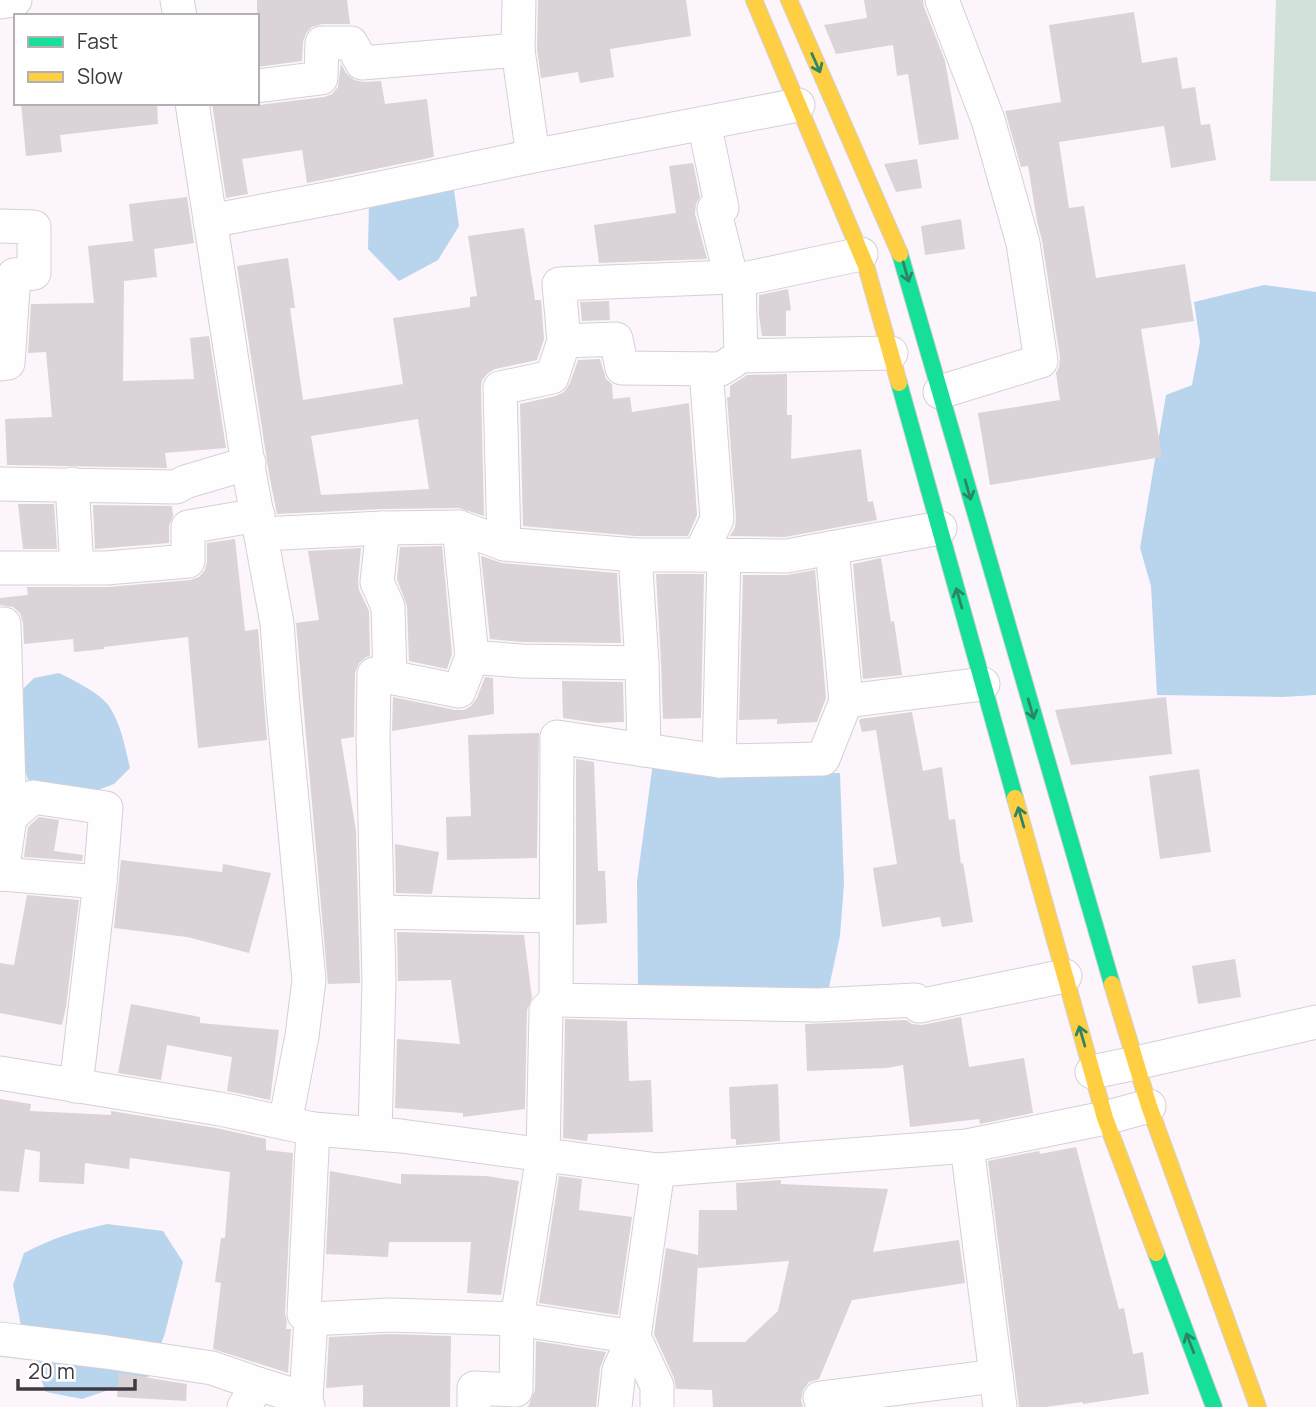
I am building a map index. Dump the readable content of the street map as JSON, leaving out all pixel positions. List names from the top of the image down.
{
  "legend": ["Fast", "Slow"],
  "scale_bar": "20 m"
}
